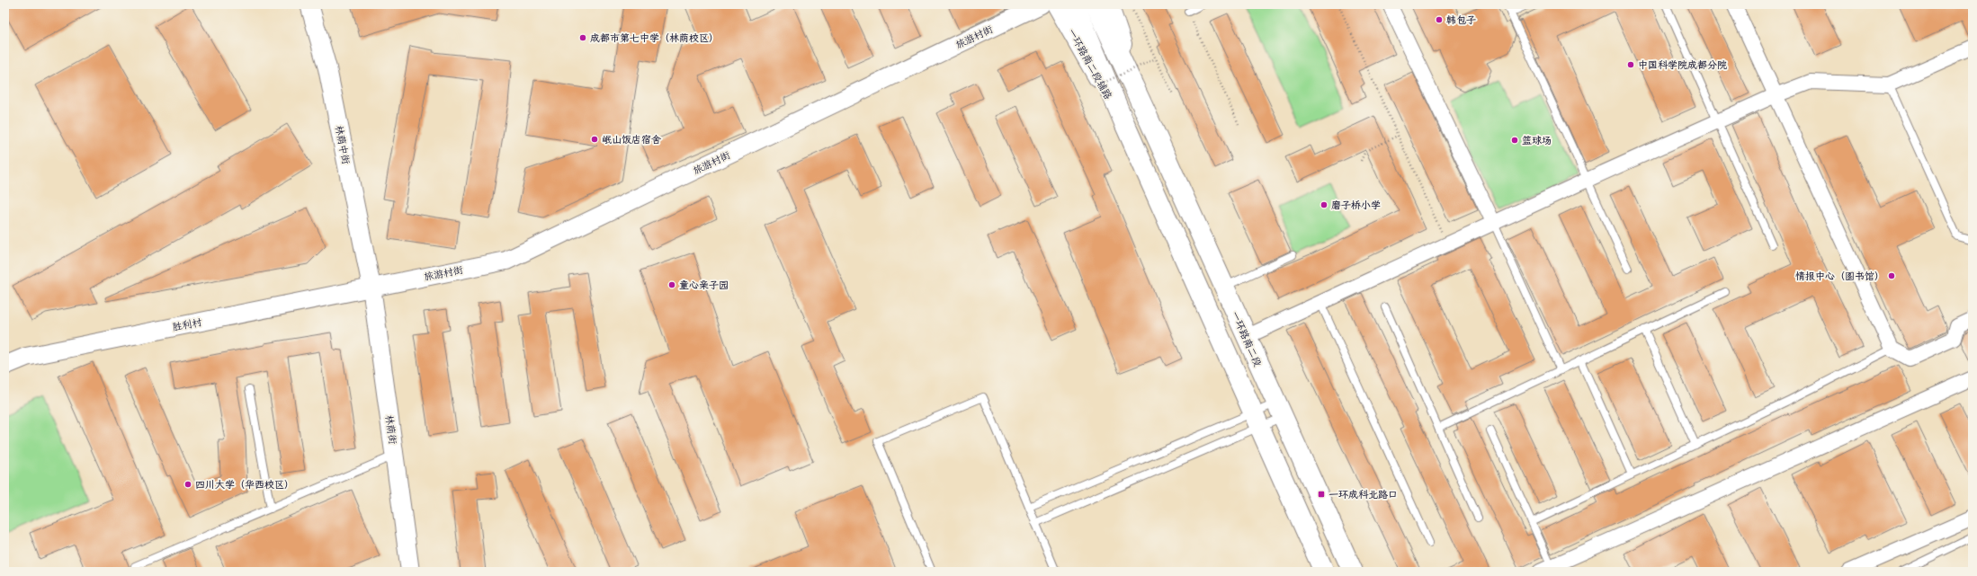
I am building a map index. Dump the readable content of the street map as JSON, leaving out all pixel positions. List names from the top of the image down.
{
  "streets": {
    "main road": ["一环路南二段辅路", "一环路南二段"],
    "street": [
      "旅游村街",
      "林荫中街",
      "胜利村",
      "林荫街"
    ]
  },
  "crossings": [
    ["旅游村街", "林荫中街"],
    ["旅游村街", "胜利村"],
    ["旅游村街", "林荫街"],
    ["林荫中街", "胜利村"],
    ["林荫中街", "林荫街"],
    ["胜利村", "林荫街"]
  ],
  "places": {
    "other": [
      "韩包子",
      "成都市第七中学（林荫校区）",
      "中国科学院成都分院",
      "岷山饭店宿舍",
      "篮球场",
      "磨子桥小学",
      "情报中心（图书馆）",
      "童心亲子园",
      "四川大学（华西校区）"
    ],
    "transit": ["一环成科北路口"]
  }
}
